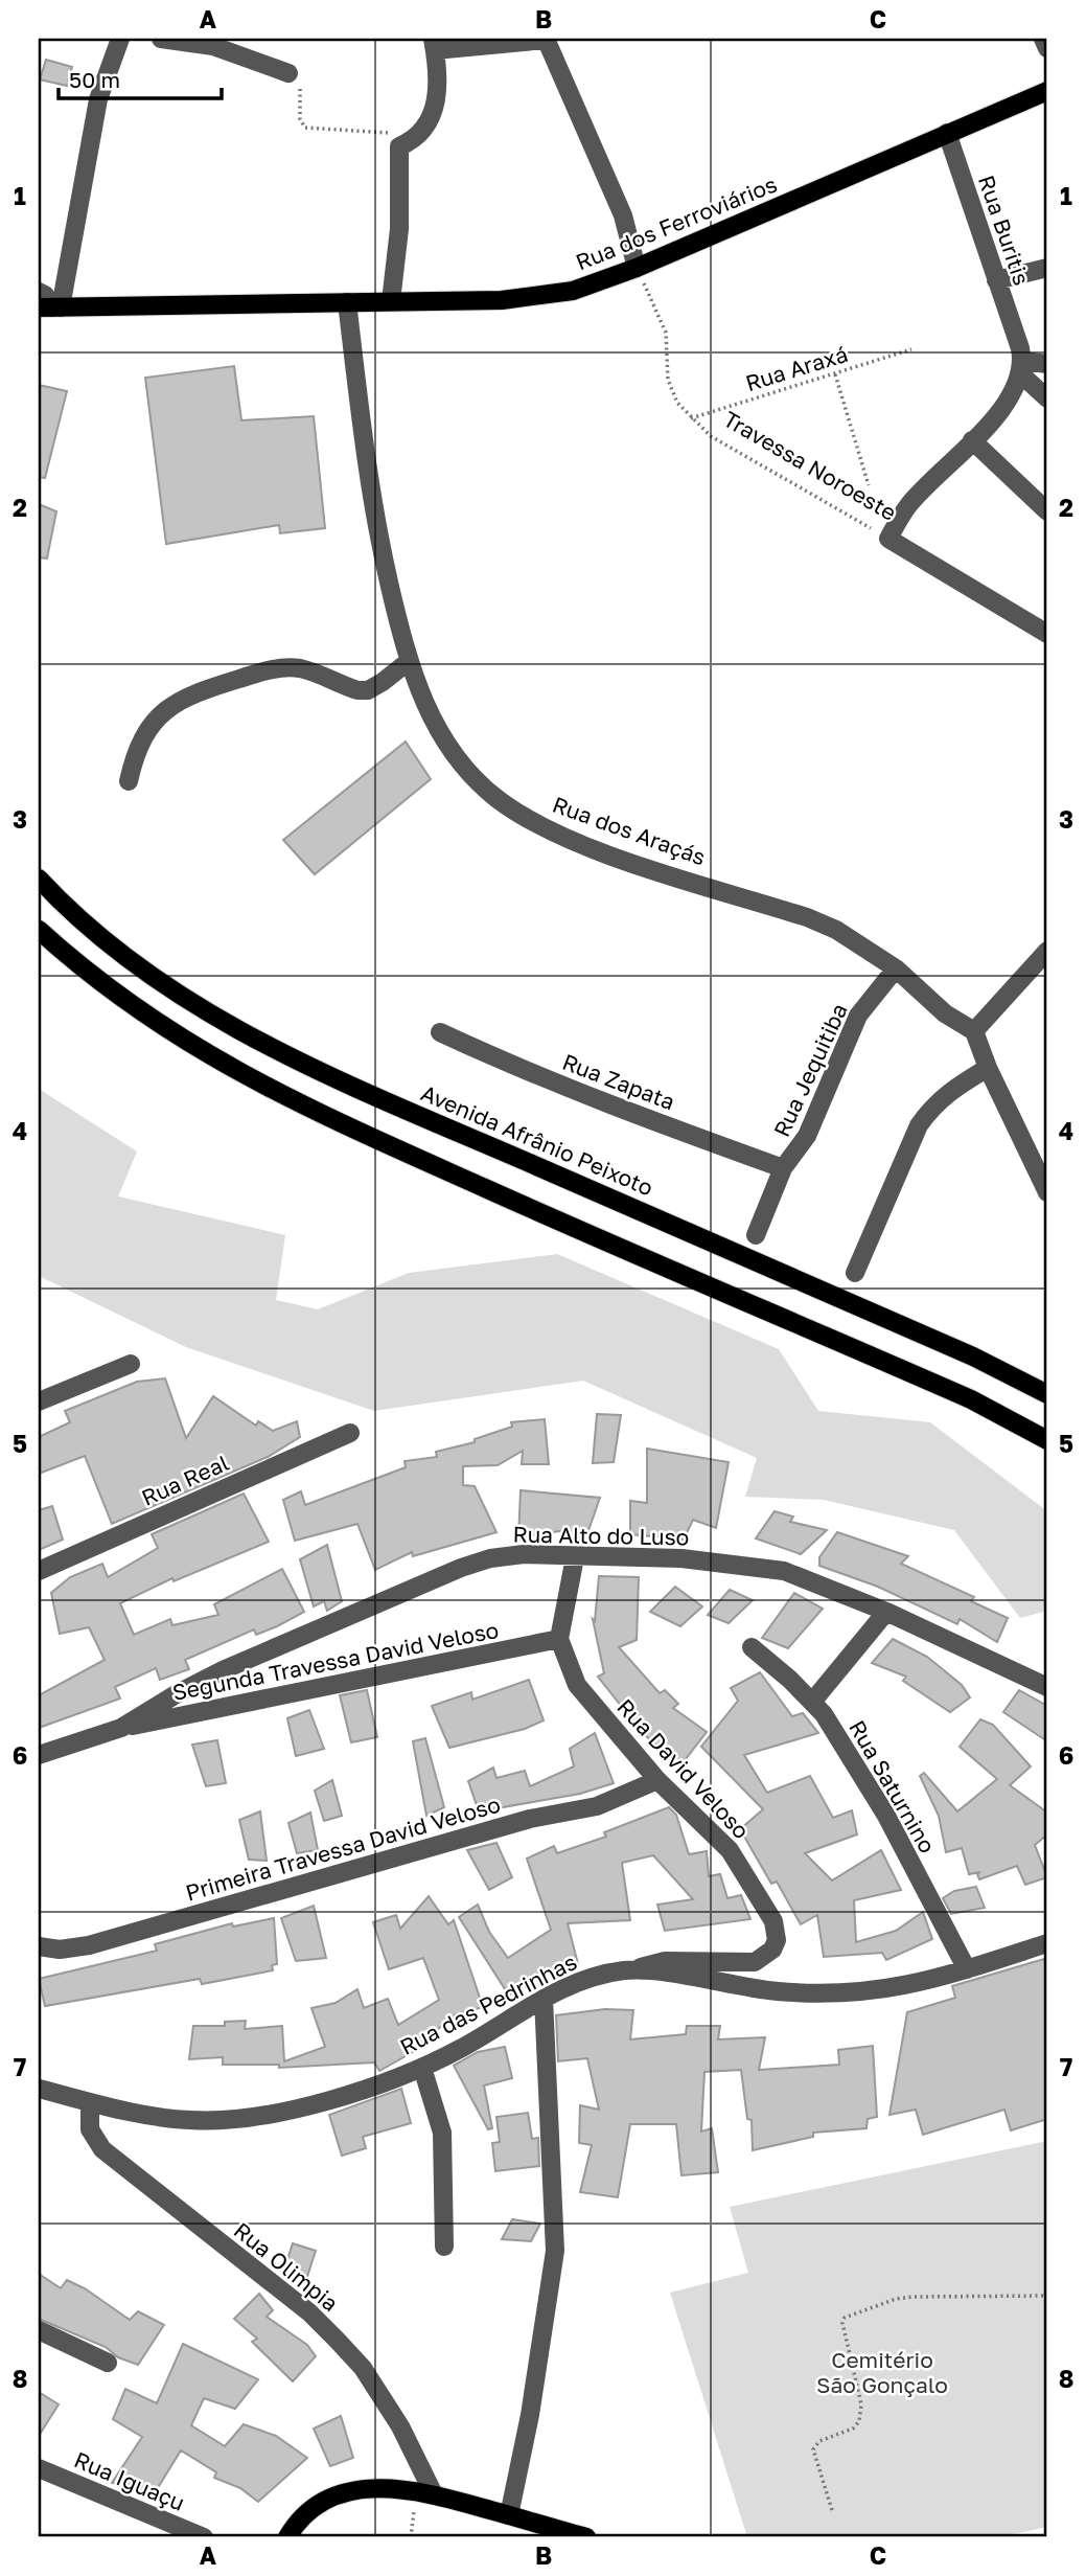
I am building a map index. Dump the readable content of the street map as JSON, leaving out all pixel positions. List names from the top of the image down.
{
  "streets": {
    "main road": ["Rua dos Ferroviários", "Avenida Afrânio Peixoto"],
    "street": [
      "Rua Buritis",
      "Travessa Noroeste",
      "Rua dos Araçás",
      "Rua Jequitiba",
      "Rua Zapata",
      "Rua Real",
      "Rua Alto do Luso",
      "Segunda Travessa David Veloso",
      "Rua David Veloso",
      "Rua Saturnino",
      "Primeira Travessa David Veloso",
      "Rua das Pedrinhas",
      "Rua Olimpia",
      "Rua Iguaçu"
    ],
    "path": ["Rua Araxá"]
  },
  "crossings": [
    ["Rua dos Ferroviários", "Rua Buritis"],
    ["Rua dos Ferroviários", "Travessa Noroeste"],
    ["Rua dos Ferroviários", "Rua dos Araçás"],
    ["Rua Araxá", "Travessa Noroeste"],
    ["Rua dos Araçás", "Rua Jequitiba"],
    ["Rua Jequitiba", "Rua Zapata"],
    ["Rua Alto do Luso", "Segunda Travessa David Veloso"],
    ["Segunda Travessa David Veloso", "Rua David Veloso"],
    ["Rua David Veloso", "Primeira Travessa David Veloso"],
    ["Rua David Veloso", "Rua das Pedrinhas"],
    ["Rua Saturnino", "Rua das Pedrinhas"],
    ["Rua das Pedrinhas", "Rua Olimpia"]
  ],
  "parks": ["Cemitério São Gonçalo"],
  "scale_bar": "50 m",
  "grid": {
    "columns": ["A", "B", "C"],
    "rows": [
      "1",
      "2",
      "3",
      "4",
      "5",
      "6",
      "7",
      "8"
    ]
  }
}
